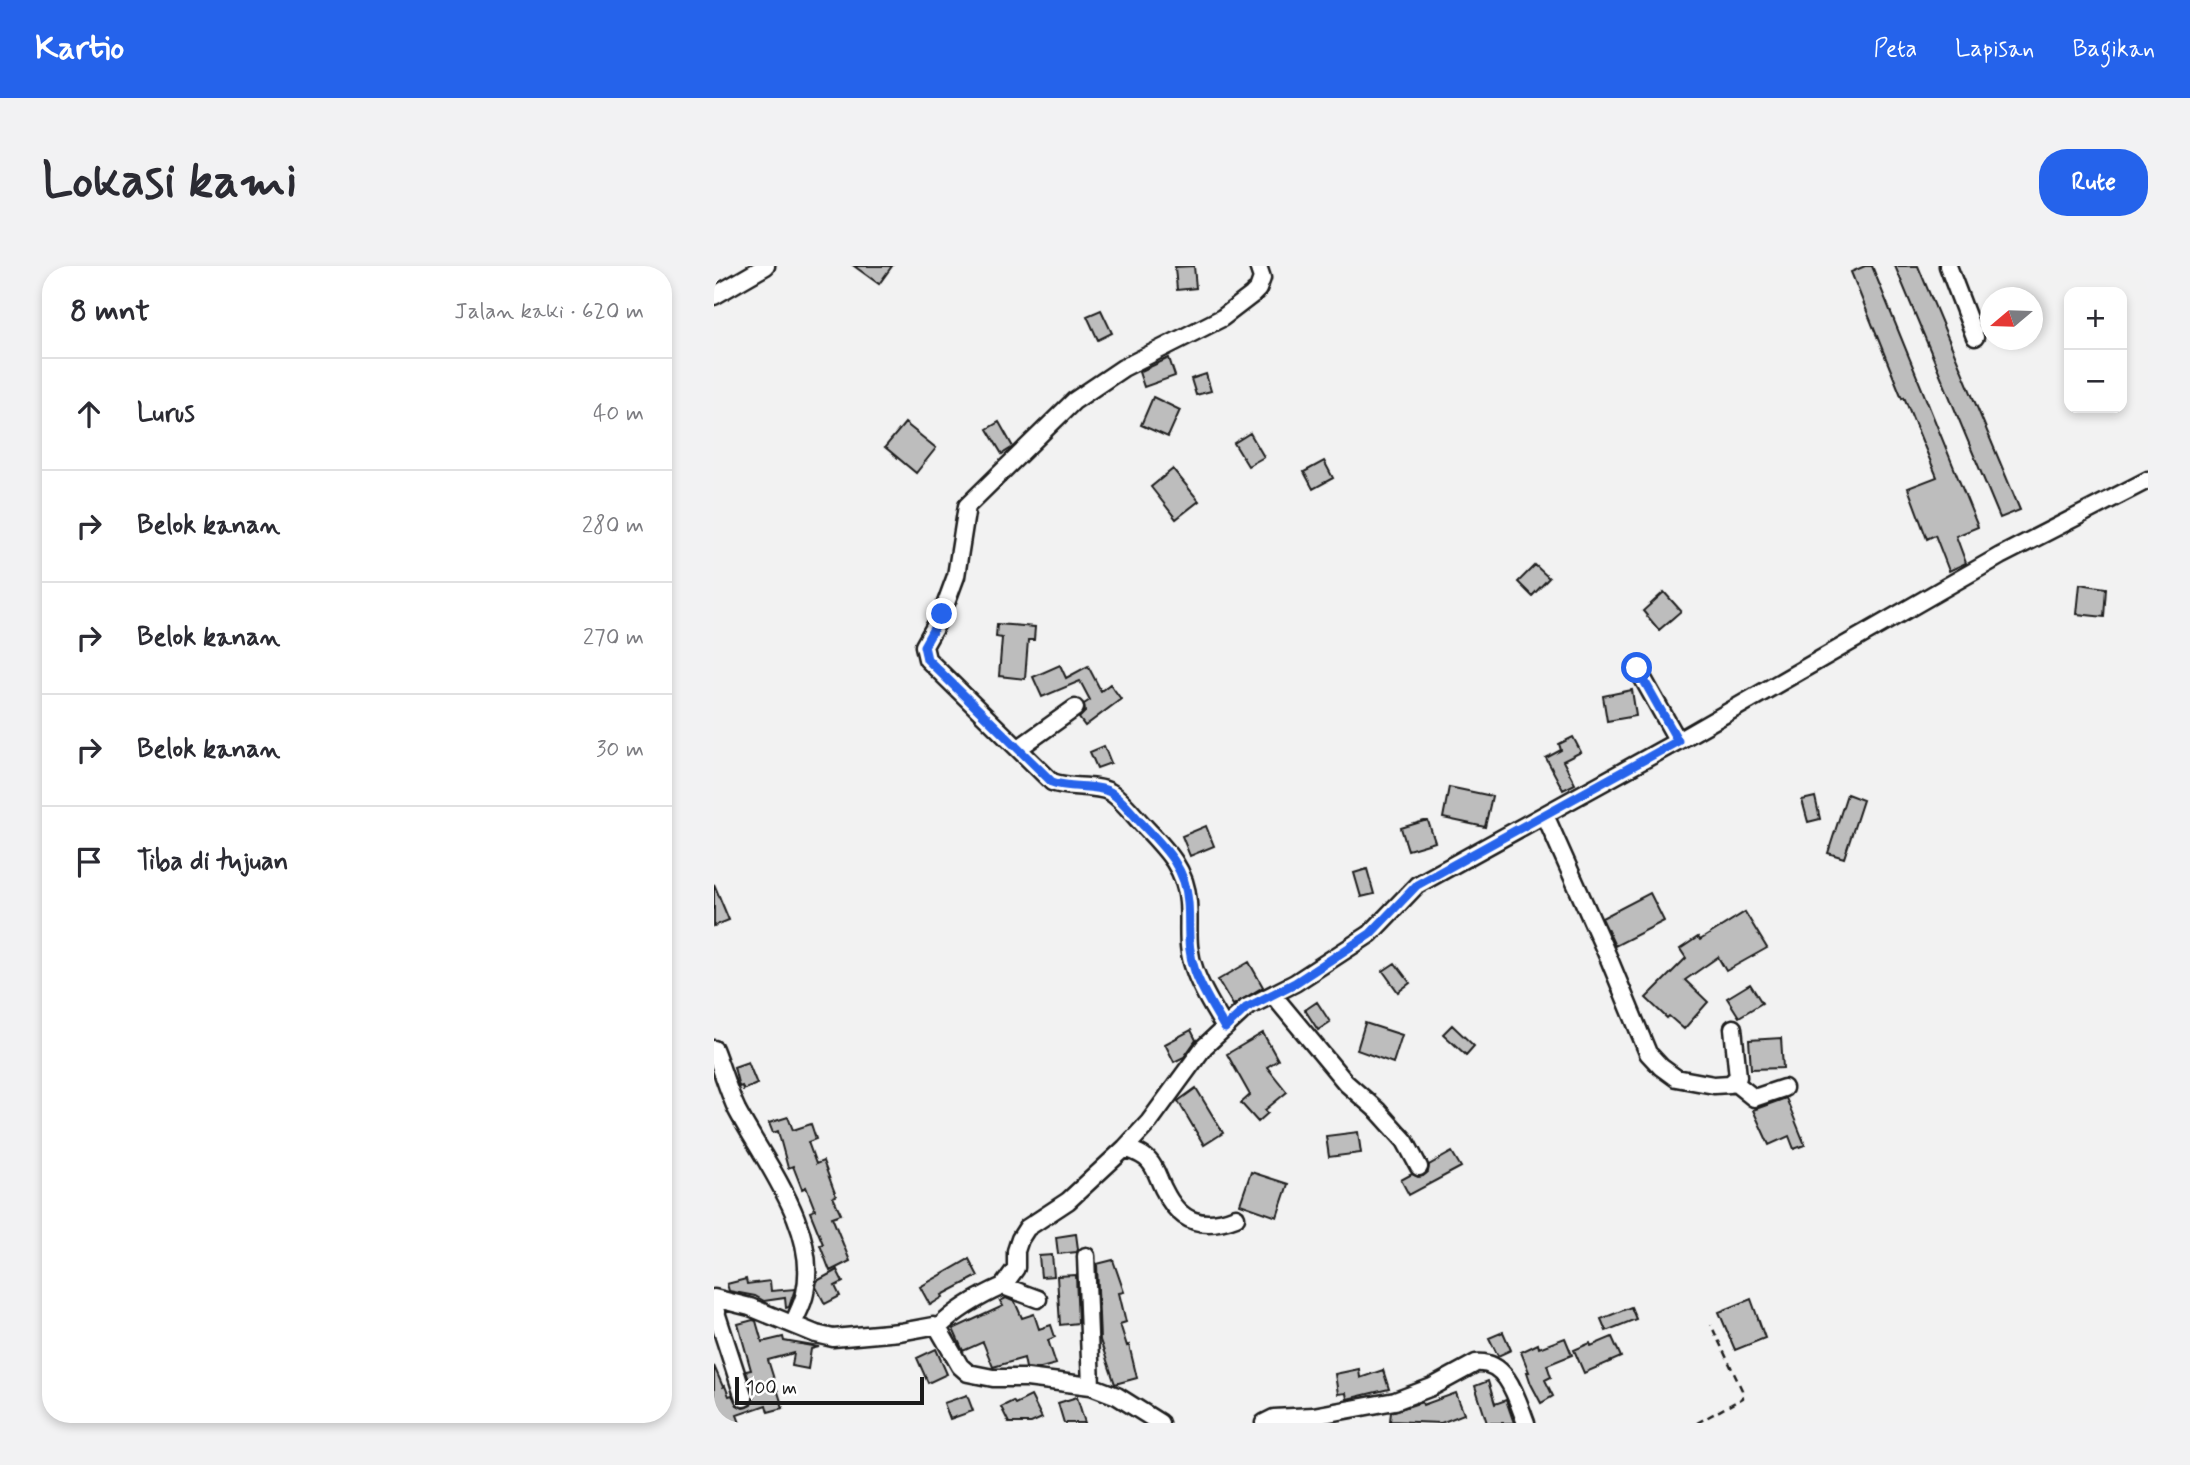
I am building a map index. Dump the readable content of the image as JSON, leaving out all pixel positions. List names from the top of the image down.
{
  "scale_bar": "100 m",
  "north": "left",
  "page": {
    "header": "Kartio",
    "nav": ["Peta", "Lapisan", "Bagikan"],
    "buttons": "Rute",
    "title": "Lokasi kami",
    "heading": ["8 mnt", "Jalan kaki · 620 m"],
    "map_buttons": ["+", "−"],
    "list": [
      ["Lurus", "40 m"],
      ["Belok kanan", "280 m"],
      ["Belok kanan", "270 m"],
      ["Belok kanan", "30 m"],
      "Tiba di tujuan"
    ],
    "scale": "100 m"
  }
}
